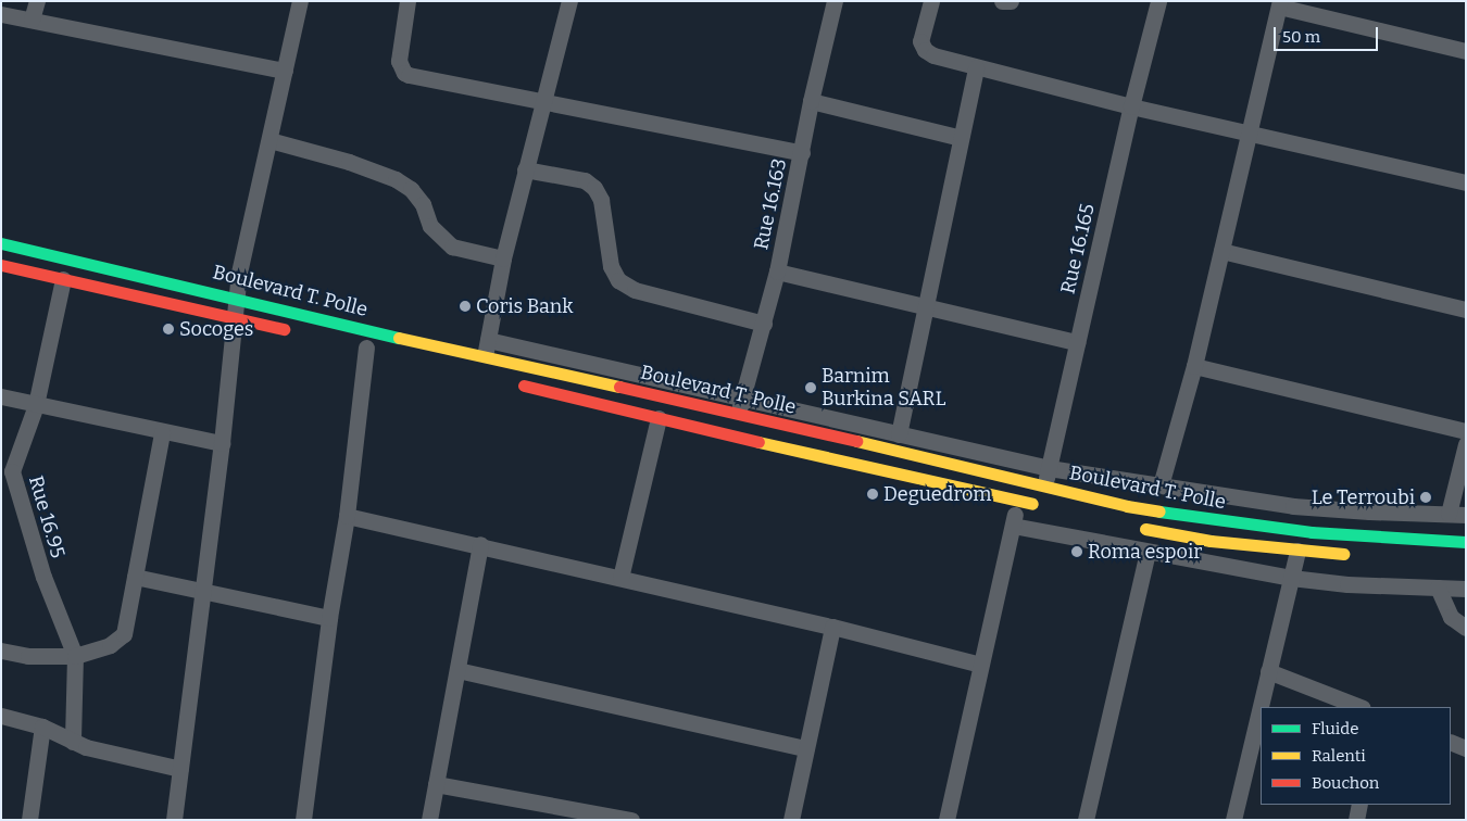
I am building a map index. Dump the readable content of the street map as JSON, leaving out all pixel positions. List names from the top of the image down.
{
  "streets": {
    "highway": ["Boulevard T. Polle"],
    "street": ["Rue 16.163", "Rue 16.165", "Rue 16.95"]
  },
  "crossings": [
    ["Rue 16.163", "Boulevard T. Polle"],
    ["Rue 16.165", "Boulevard T. Polle"],
    ["Boulevard T. Polle", "Rue 16.95"]
  ],
  "places": [
    "Coris Bank",
    "Socoges",
    "Barnim Burkina SARL",
    "Deguedrom",
    "Le Terroubi",
    "Roma espoir"
  ],
  "legend": ["Fluide", "Ralenti", "Bouchon"],
  "scale_bar": "50 m"
}
